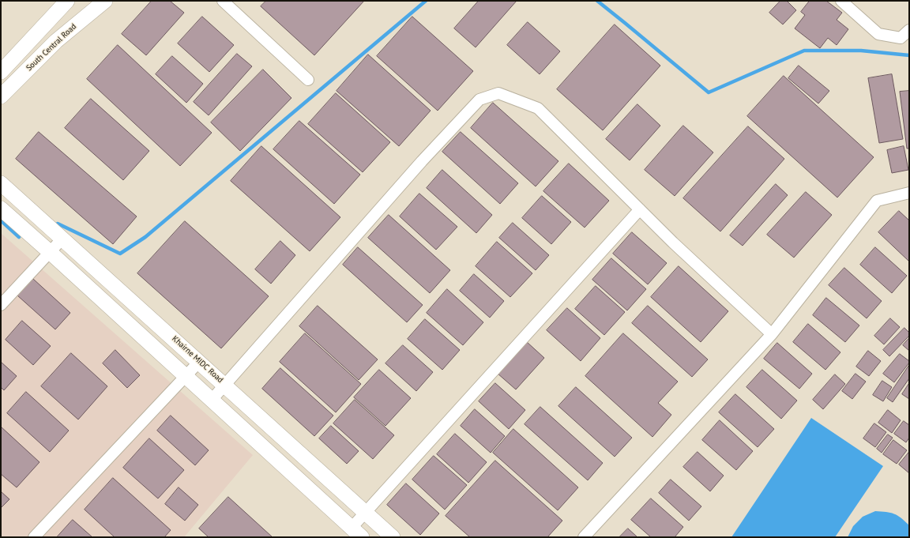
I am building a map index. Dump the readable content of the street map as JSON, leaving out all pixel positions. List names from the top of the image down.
{
  "streets": {
    "main road": ["South Central Road", "Khairne MIDC Road"]
  }
}
